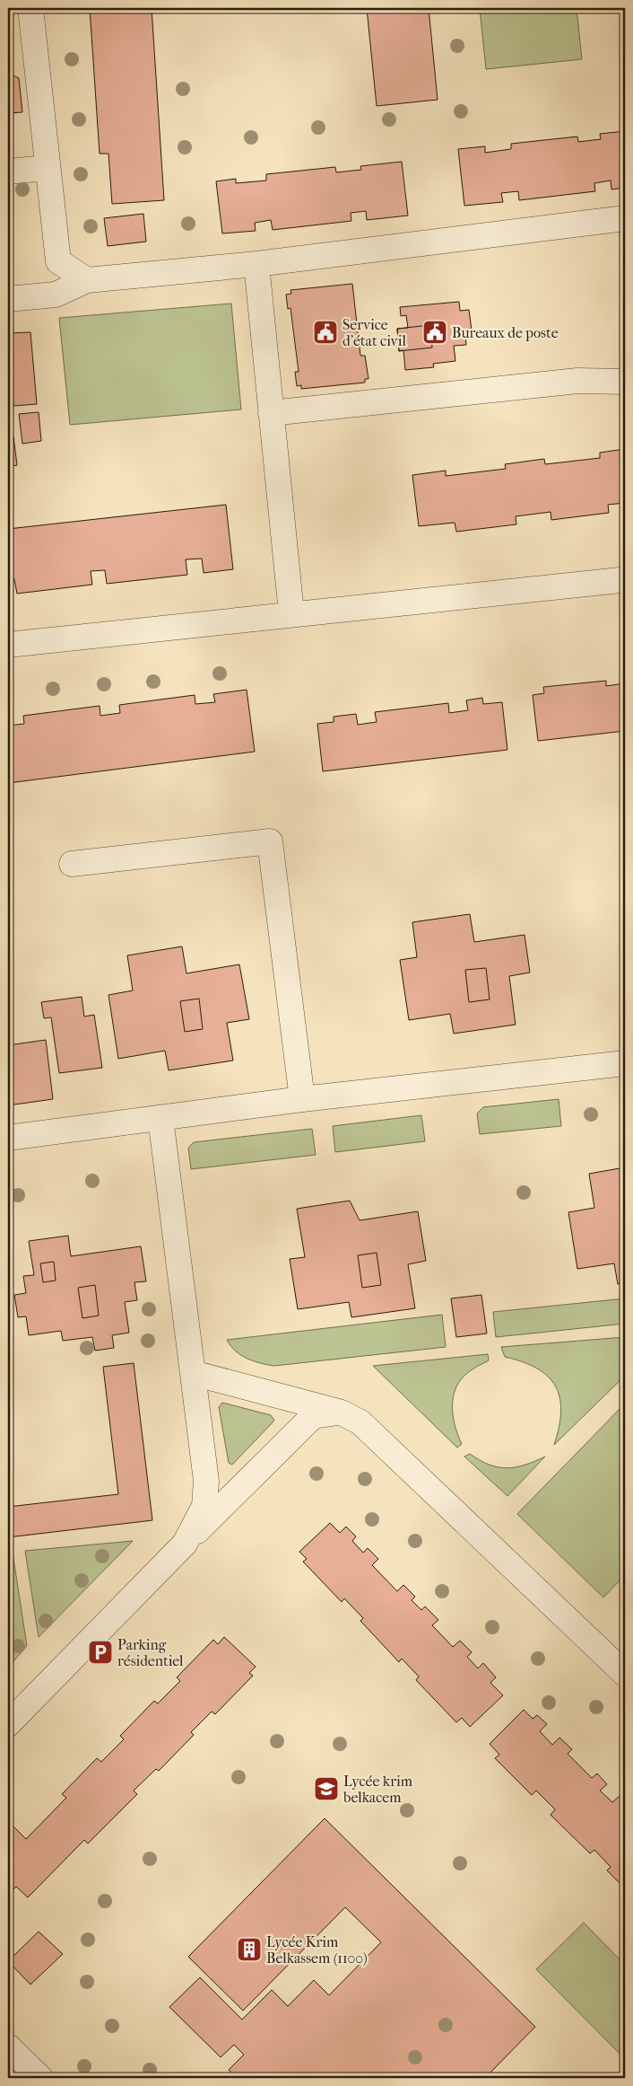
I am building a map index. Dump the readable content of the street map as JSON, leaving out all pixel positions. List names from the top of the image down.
{
  "places": {
    "public building": ["Service d'état civil", "Bureaux de poste"],
    "parking": ["Parking résidentiel"],
    "school or university": ["Lycée krim belkacem"],
    "building": ["Lycée Krim Belkassem (1100)"]
  }
}
